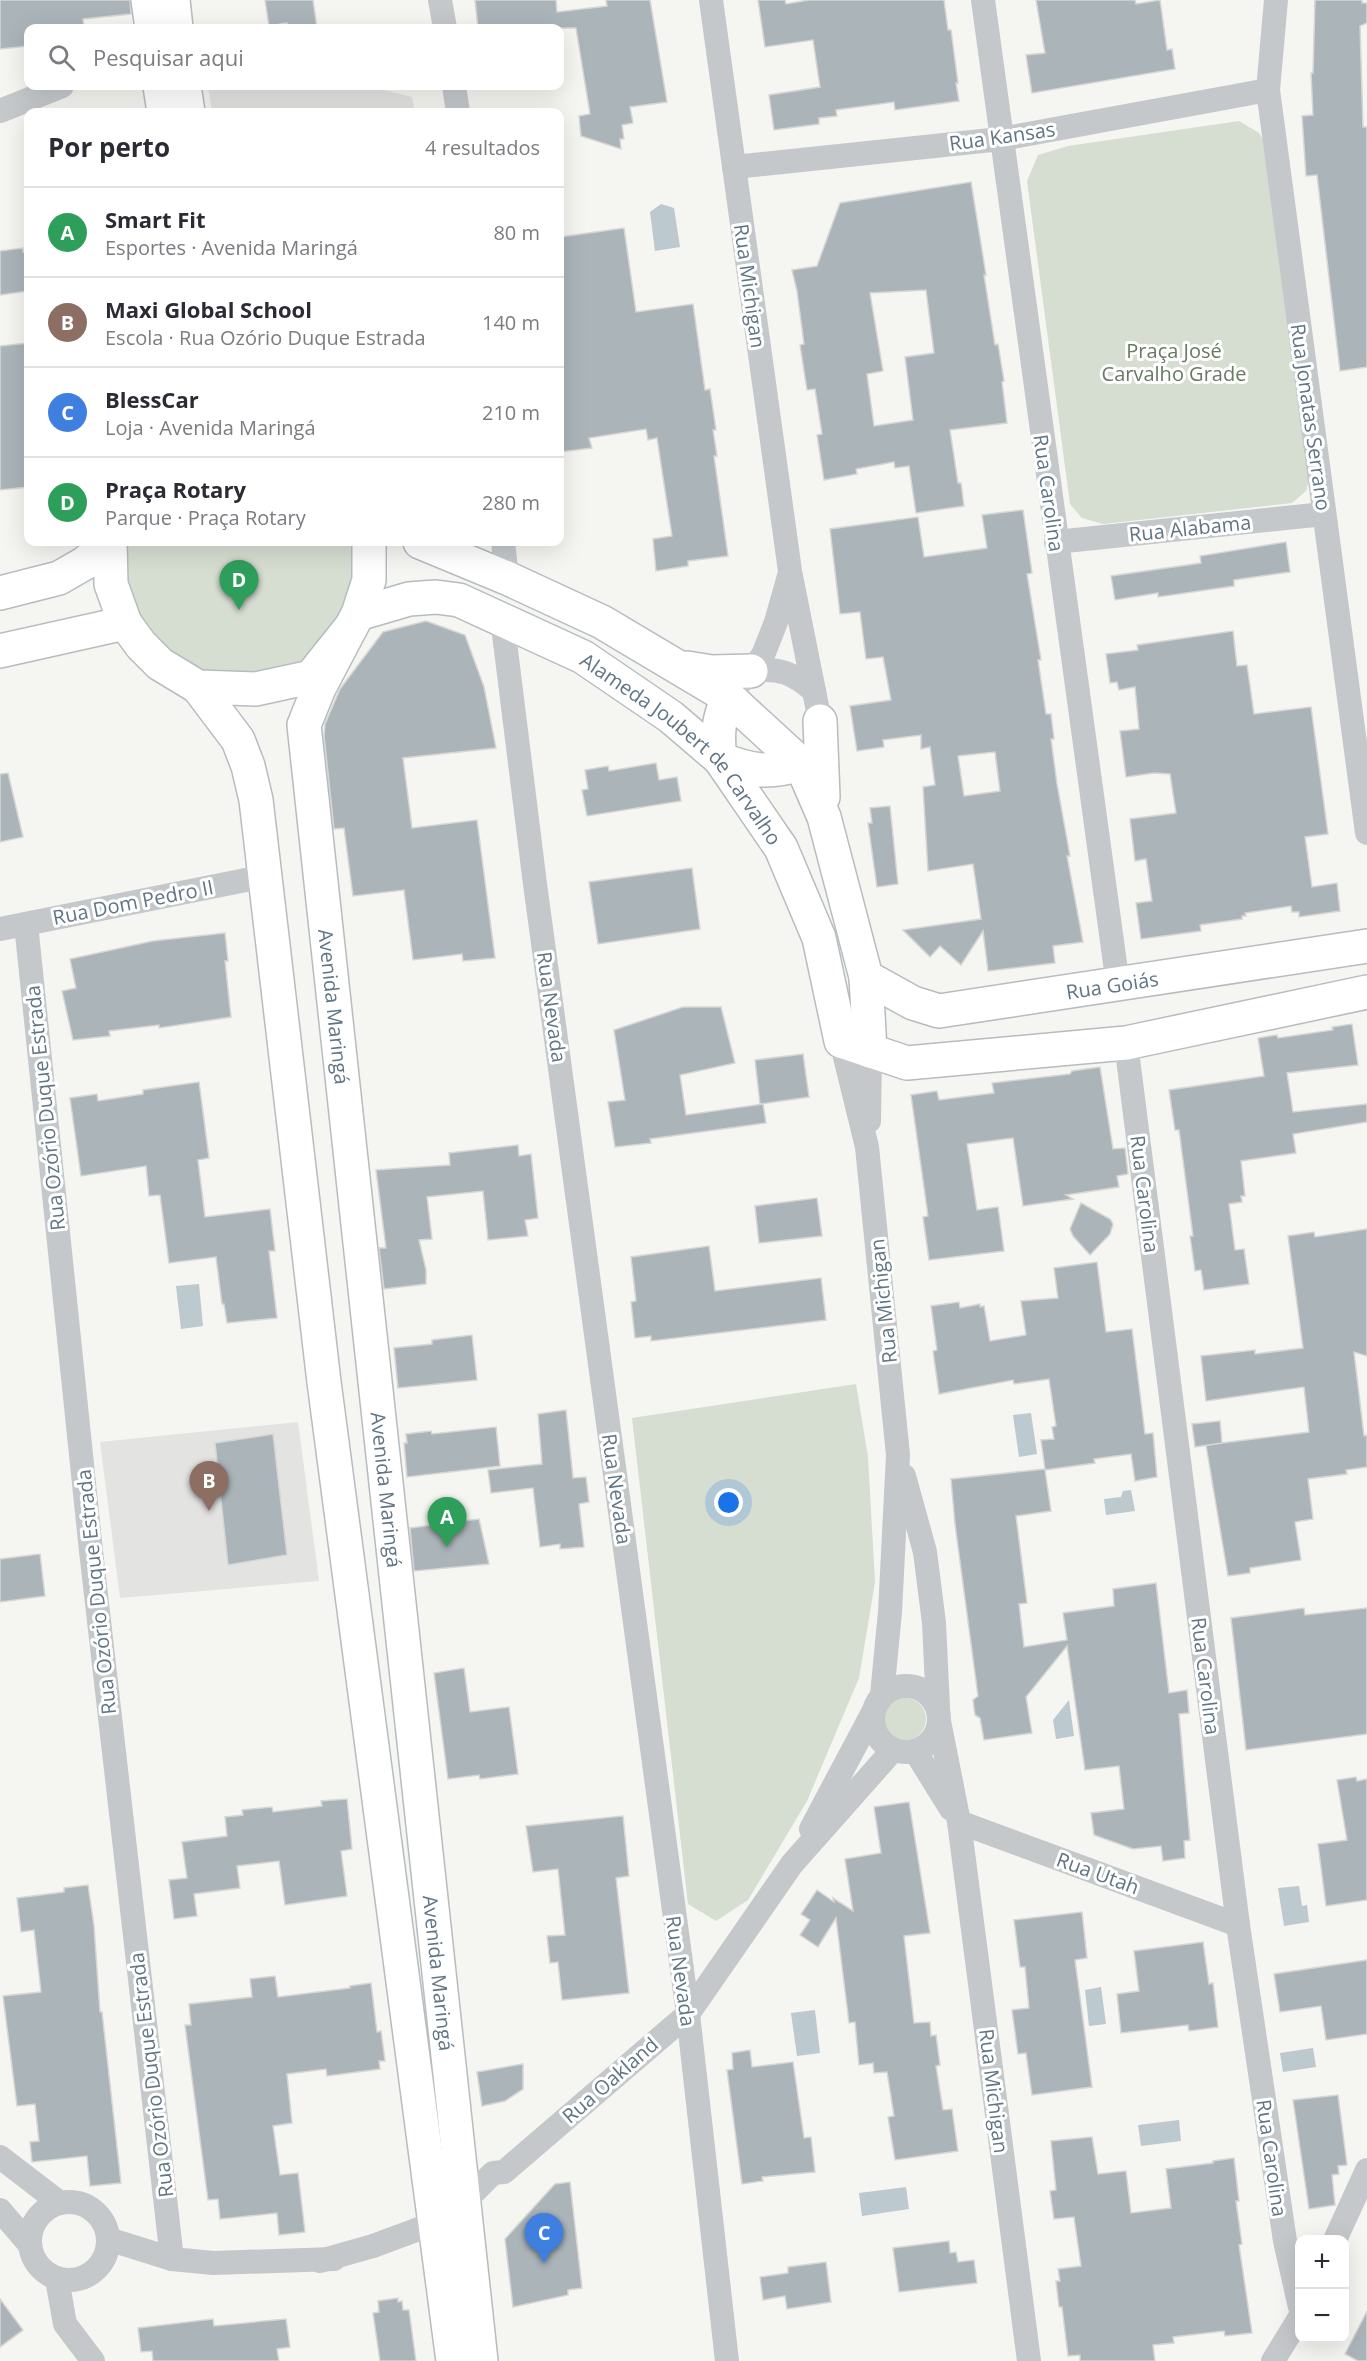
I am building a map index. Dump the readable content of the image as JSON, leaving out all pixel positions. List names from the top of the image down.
{
  "streets": {
    "main road": ["Alameda Joubert de Carvalho", "Rua Goiás", "Avenida Maringá"],
    "street": [
      "Rua Kansas",
      "Rua Michigan",
      "Rua Jonatas Serrano",
      "Rua Carolina",
      "Rua Alabama",
      "Rua Dom Pedro II",
      "Rua Nevada",
      "Rua Ozório Duque Estrada",
      "Rua Utah",
      "Rua Oakland"
    ]
  },
  "crossings": [
    ["Rua Kansas", "Rua Michigan"],
    ["Rua Kansas", "Rua Jonatas Serrano"],
    ["Rua Kansas", "Rua Carolina"],
    ["Rua Michigan", "Alameda Joubert de Carvalho"],
    ["Rua Michigan", "Rua Utah"],
    ["Rua Michigan", "Rua Oakland"],
    ["Rua Jonatas Serrano", "Rua Alabama"],
    ["Rua Carolina", "Rua Alabama"],
    ["Rua Carolina", "Rua Goiás"],
    ["Rua Carolina", "Rua Utah"],
    ["Alameda Joubert de Carvalho", "Avenida Maringá"],
    ["Alameda Joubert de Carvalho", "Rua Nevada"],
    ["Rua Dom Pedro II", "Avenida Maringá"],
    ["Rua Dom Pedro II", "Rua Ozório Duque Estrada"],
    ["Avenida Maringá", "Rua Oakland"],
    ["Rua Nevada", "Rua Oakland"],
    ["Rua Ozório Duque Estrada", "Rua Oakland"]
  ],
  "parks": ["Praça José Carvalho Grade"],
  "page": {
    "search": "Pesquisar aqui",
    "heading": ["Por perto", "4 resultados"],
    "list": [
      {
        "mark": "A",
        "name": "Smart Fit",
        "note": "Esportes · Avenida Maringá",
        "value": "80 m"
      },
      {
        "mark": "B",
        "name": "Maxi Global School",
        "note": "Escola · Rua Ozório Duque Estrada",
        "value": "140 m"
      },
      {
        "mark": "C",
        "name": "BlessCar",
        "note": "Loja · Avenida Maringá",
        "value": "210 m"
      },
      {
        "mark": "D",
        "name": "Praça Rotary",
        "note": "Parque · Praça Rotary",
        "value": "280 m"
      }
    ],
    "pins": [
      "D",
      "B",
      "A",
      "C"
    ],
    "map_buttons": ["+", "−"]
  }
}
